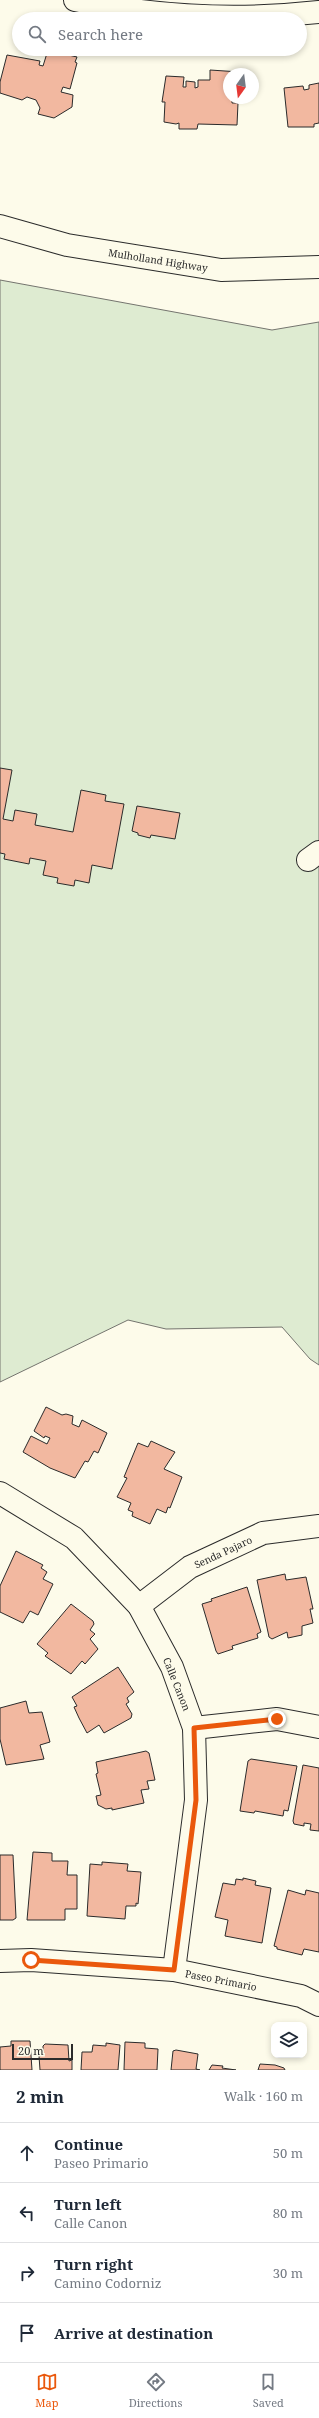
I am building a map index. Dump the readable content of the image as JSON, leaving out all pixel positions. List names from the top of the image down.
{
  "streets": {
    "street": [
      "Mulholland Highway",
      "Senda Pajaro",
      "Calle Canon",
      "Paseo Primario"
    ]
  },
  "crossings": [
    ["Senda Pajaro", "Calle Canon"],
    ["Calle Canon", "Paseo Primario"]
  ],
  "scale_bar": "20 m",
  "north": "bottom",
  "page": {
    "search": "Search here",
    "scale": "20 m",
    "heading": ["2 min", "Walk · 160 m"],
    "list": [
      ["Continue", "Paseo Primario", "50 m"],
      ["Turn left", "Calle Canon", "80 m"],
      ["Turn right", "Camino Codorniz", "30 m"],
      "Arrive at destination"
    ],
    "nav": ["Map", "Directions", "Saved"]
  }
}
